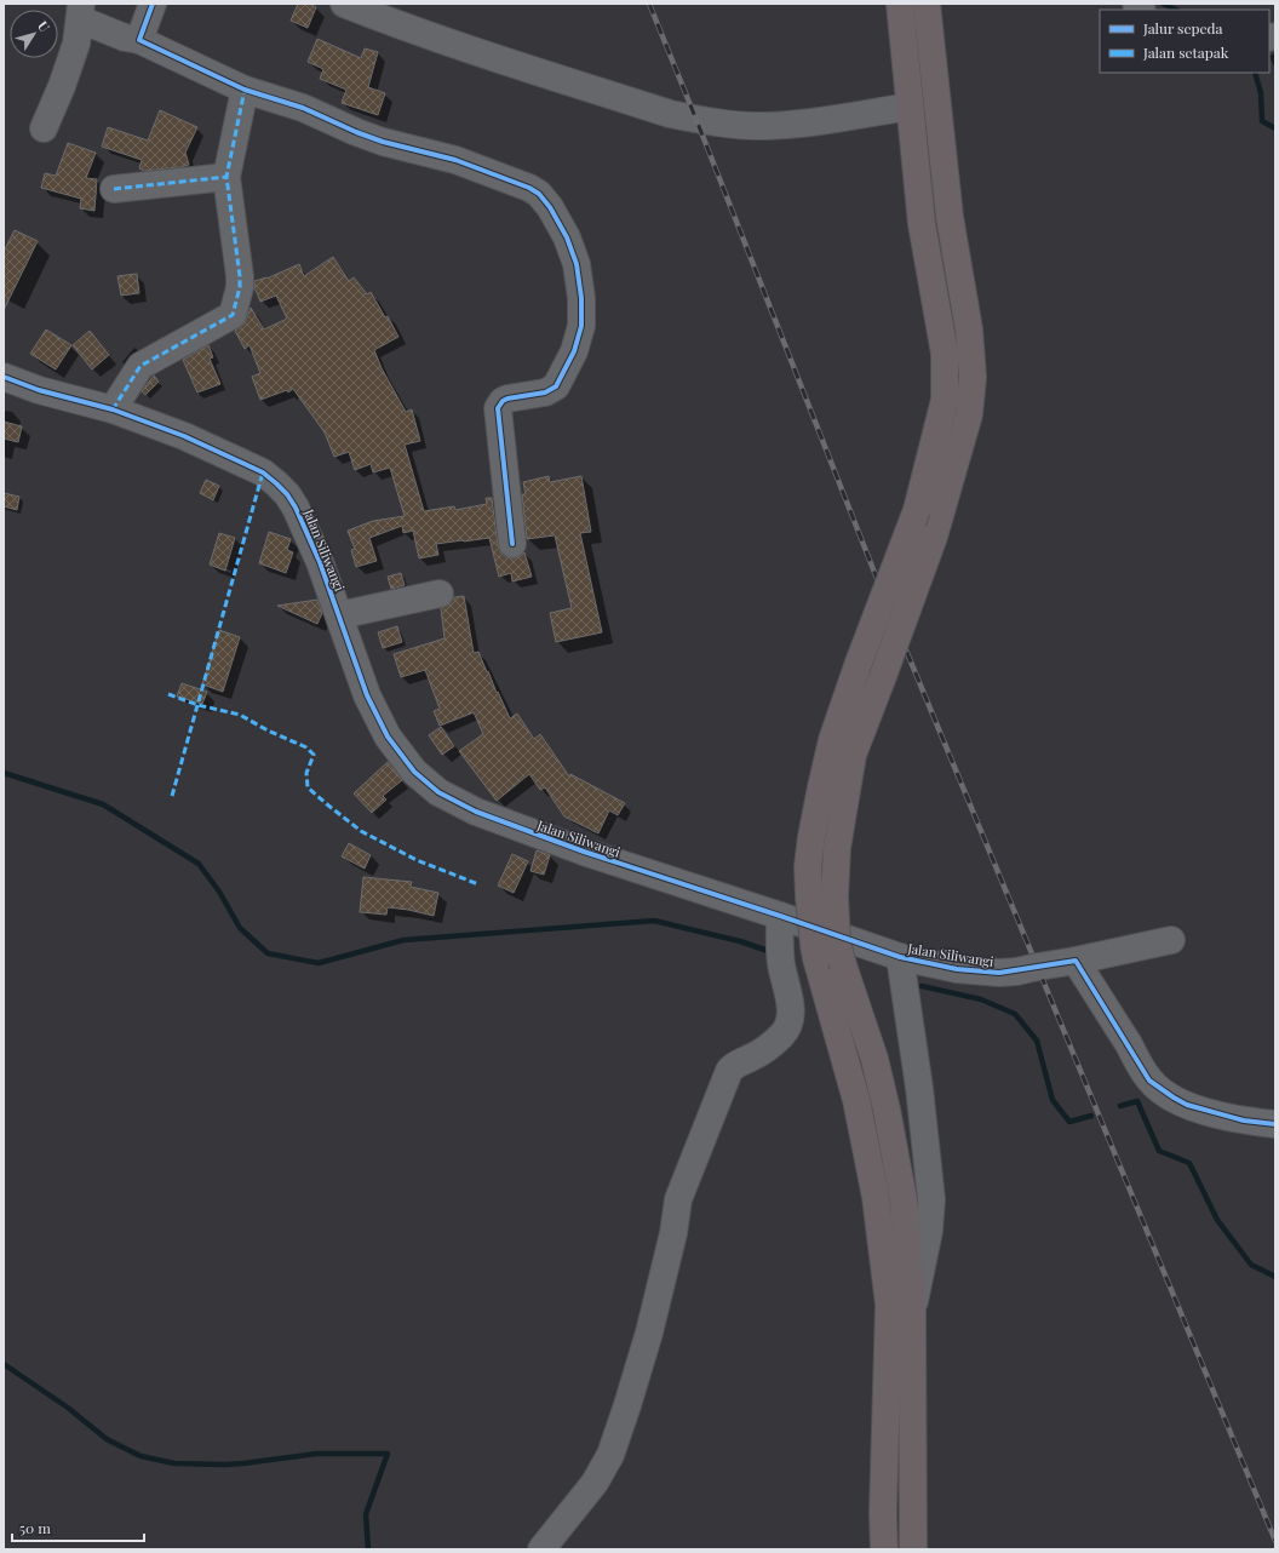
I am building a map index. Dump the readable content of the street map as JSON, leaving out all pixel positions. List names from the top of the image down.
{
  "streets": {
    "street": ["Jalan Siliwangi"]
  },
  "legend": ["Jalur sepeda", "Jalan setapak"],
  "scale_bar": "50 m",
  "north": "top right"
}
